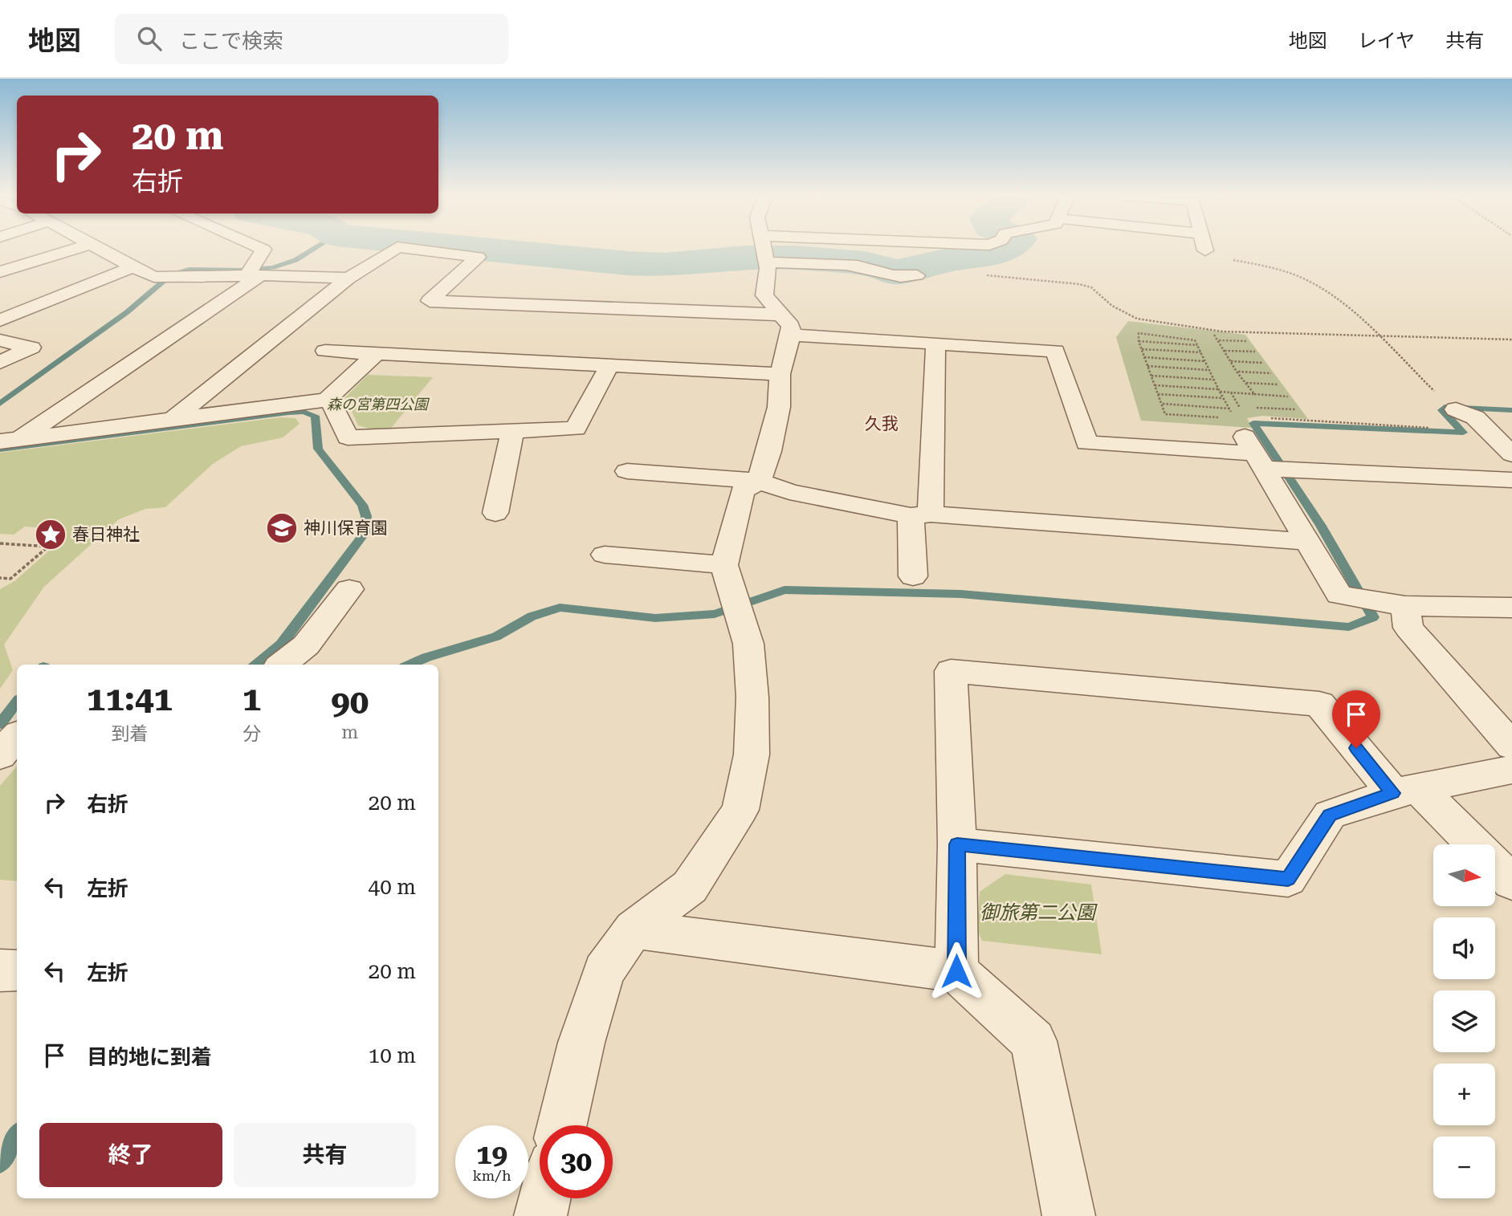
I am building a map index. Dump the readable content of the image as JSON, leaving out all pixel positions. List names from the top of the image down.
{
  "districts": ["久我"],
  "parks": ["森の宮第四公園", "御旅第二公園"],
  "places": {
    "school or university": ["神川保育園"],
    "place": ["春日神社"]
  },
  "north": "right",
  "page": {
    "header": "地図",
    "search": "ここで検索",
    "nav": ["地図", "レイヤ", "共有"],
    "turn": ["20 m", "右折"],
    "eta": [
      "11:41",
      "到着",
      "1",
      "分",
      "90",
      "m"
    ],
    "list": [
      {
        "name": "右折",
        "value": "20 m"
      },
      {
        "name": "左折",
        "value": "40 m"
      },
      {
        "name": "左折",
        "value": "20 m"
      },
      {
        "name": "目的地に到着",
        "value": "10 m"
      }
    ],
    "map_buttons": ["+", "−"],
    "buttons": ["終了", "共有"],
    "speed": "19 km/h",
    "limit": "30"
  }
}
